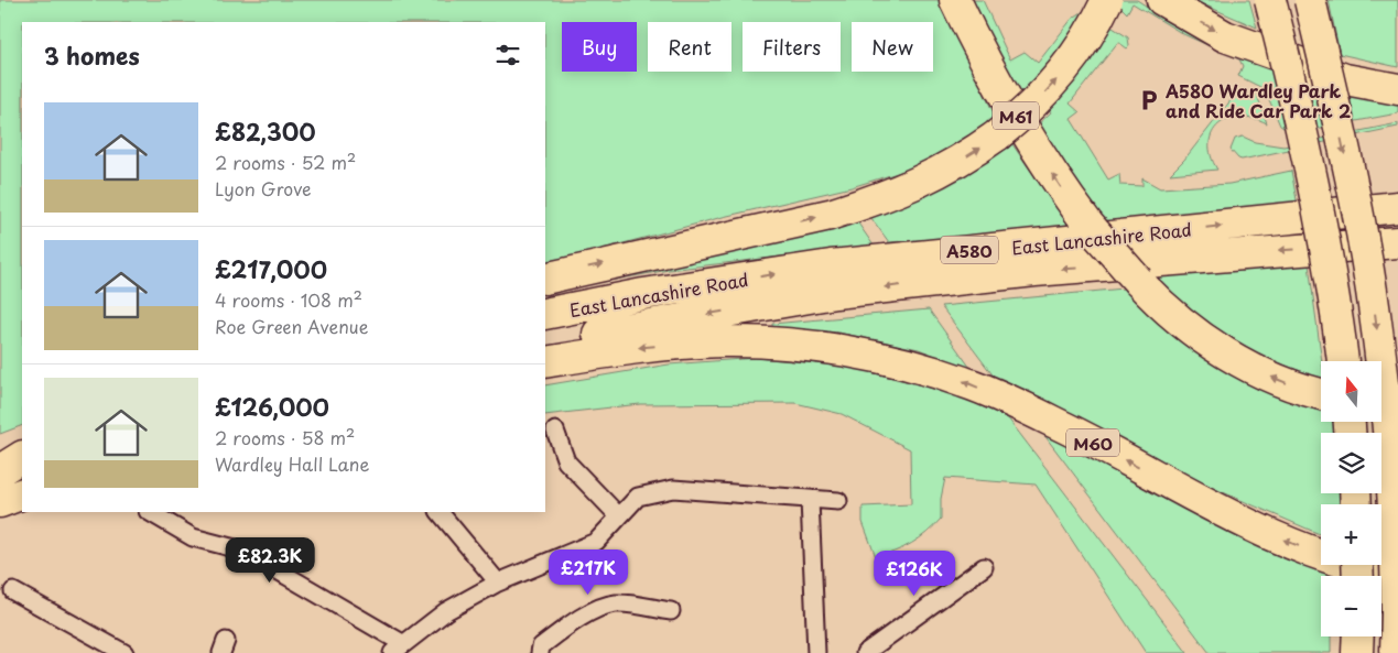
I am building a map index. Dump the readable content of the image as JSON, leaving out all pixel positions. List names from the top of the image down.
{
  "streets": {
    "highway": [
      "M61",
      "East Lancashire Road",
      "A580",
      "M60"
    ]
  },
  "places": {
    "parking": ["A580 Wardley Park and Ride Car Park 2"]
  },
  "north": "top",
  "page": {
    "chip": [
      "Buy",
      "Rent",
      "Filters",
      "New"
    ],
    "heading": "3 homes",
    "list": [
      {
        "name": "£82,300",
        "note": "2 rooms · 52 m² · Lyon Grove"
      },
      {
        "name": "£217,000",
        "note": "4 rooms · 108 m² · Roe Green Avenue"
      },
      {
        "name": "£126,000",
        "note": "2 rooms · 58 m² · Wardley Hall Lane"
      }
    ],
    "map_buttons": ["+", "−"],
    "price": ["£82.3K", "£217K", "£126K"]
  }
}
